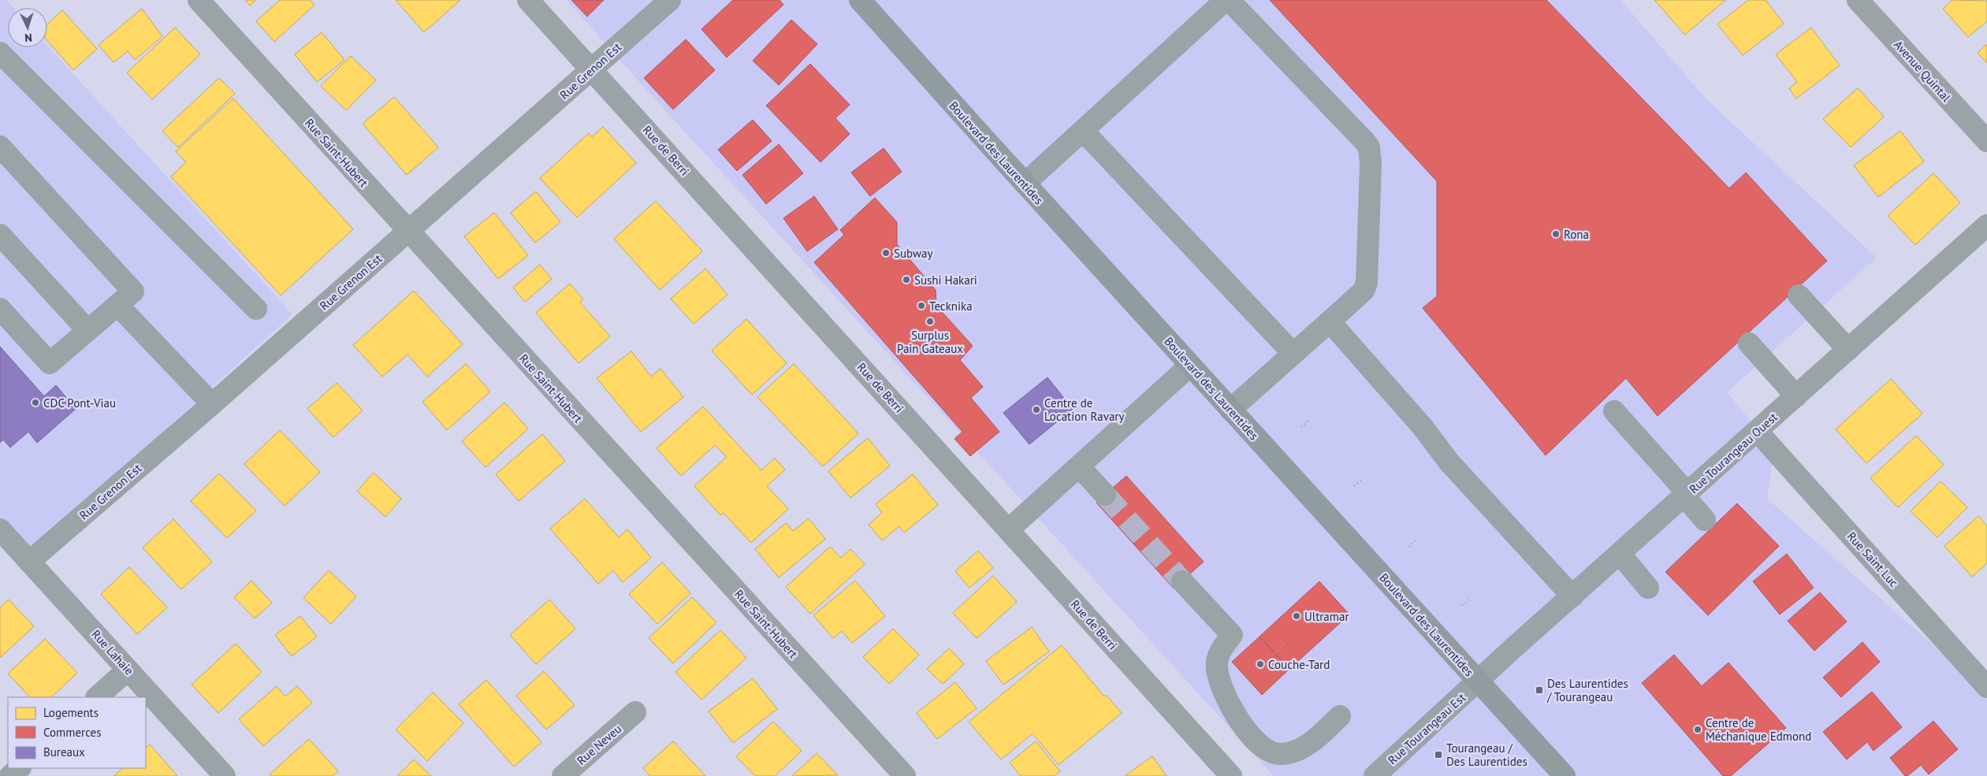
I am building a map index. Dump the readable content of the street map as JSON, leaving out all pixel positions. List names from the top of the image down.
{
  "streets": {
    "main road": ["Boulevard des Laurentides"],
    "street": [
      "Rue Grenon Est",
      "Avenue Quintal",
      "Rue de Berri",
      "Rue Saint-Hubert",
      "Rue Tourangeau Ouest",
      "Rue Saint Luc",
      "Rue Lahaie",
      "Rue Tourangeau Est",
      "Rue Neveu"
    ]
  },
  "crossings": [
    ["Rue Grenon Est", "Rue de Berri"],
    ["Rue Grenon Est", "Rue Saint-Hubert"],
    ["Rue Grenon Est", "Rue Lahaie"],
    ["Boulevard des Laurentides", "Rue Tourangeau Ouest"],
    ["Boulevard des Laurentides", "Rue Tourangeau Est"],
    ["Rue Tourangeau Ouest", "Rue Saint Luc"],
    ["Rue Tourangeau Ouest", "Rue Tourangeau Est"]
  ],
  "places": {
    "other": [
      "Rona",
      "Subway",
      "Sushi Hakari",
      "Tecknika",
      "Surplus Pain Gateaux",
      "CDC Pont-Viau",
      "Centre de Location Ravary",
      "Ultramar",
      "Couche-Tard",
      "Centre de Méchanique Edmond"
    ],
    "transit": ["Des Laurentides / Tourangeau", "Tourangeau / Des Laurentides"]
  },
  "legend": ["Logements", "Commerces", "Bureaux"],
  "north": "bottom"
}
